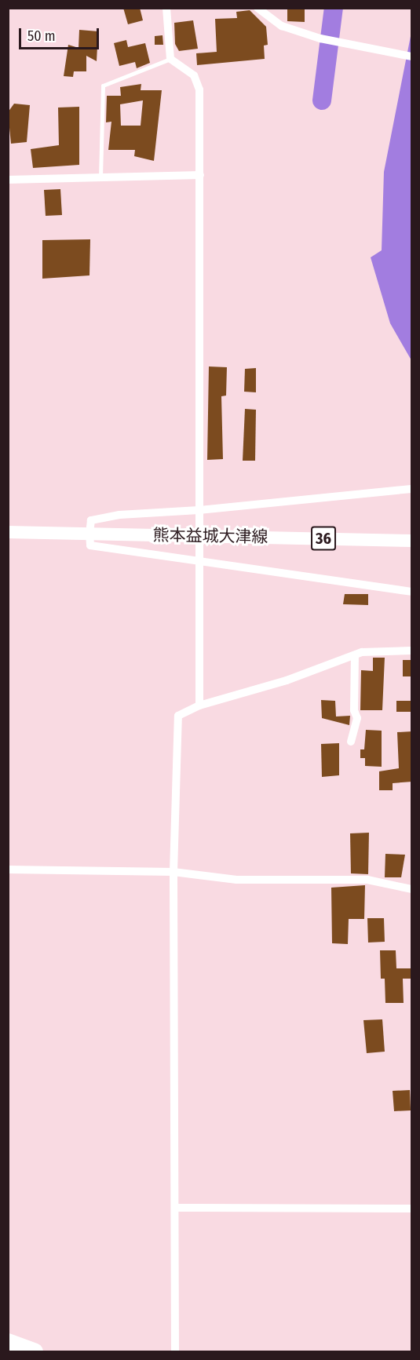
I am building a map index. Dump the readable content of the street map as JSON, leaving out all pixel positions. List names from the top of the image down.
{
  "streets": {
    "main road": ["熊本益城大津線", "36"]
  },
  "scale_bar": "50 m"
}
